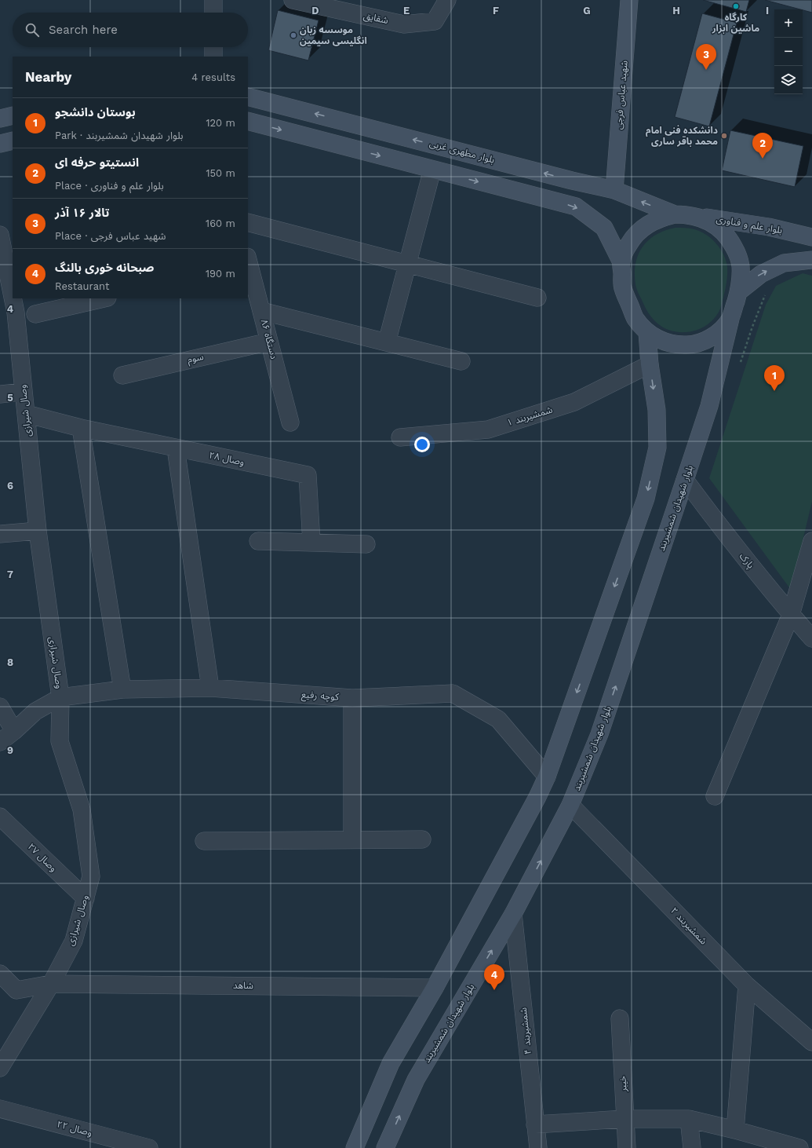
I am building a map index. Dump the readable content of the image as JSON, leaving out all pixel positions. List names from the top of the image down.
{
  "streets": {
    "main road": [
      "شهید عباس فرجی",
      "بلوار مطهری غربی",
      "بلوار علم و فناوری",
      "بلوار شهیدان شمشیربند"
    ],
    "street": [
      "شقایق",
      "دستگاه ۸۶",
      "سوم",
      "وصال شیرازی",
      "شمشیربند ۱",
      "وصال ۲۸",
      "پارک",
      "کوچه رفیع",
      "وصال ۲۷",
      "شمشیربند ۲",
      "شاهد",
      "شمشیربند ۴",
      "خیبر",
      "وصال ۲۲"
    ]
  },
  "crossings": [
    ["شهید عباس فرجی", "بلوار مطهری غربی"],
    ["بلوار مطهری غربی", "بلوار علم و فناوری"],
    ["بلوار مطهری غربی", "بلوار شهیدان شمشیربند"],
    ["بلوار علم و فناوری", "بلوار شهیدان شمشیربند"],
    ["دستگاه ۸۶", "سوم"],
    ["وصال شیرازی", "وصال ۲۸"],
    ["وصال شیرازی", "کوچه رفیع"],
    ["وصال شیرازی", "وصال ۲۷"],
    ["وصال شیرازی", "شاهد"],
    ["بلوار شهیدان شمشیربند", "پارک"],
    ["بلوار شهیدان شمشیربند", "شمشیربند ۲"],
    ["بلوار شهیدان شمشیربند", "شمشیربند ۴"]
  ],
  "places": ["کارگاه ماشین ابزار", "موسسه زبان انگلیسی سیمین", "دانشکده فنی امام محمد باقر ساری"],
  "page": {
    "map_buttons": ["+", "−"],
    "search": "Search here",
    "pins": [
      "3",
      "2",
      "1",
      "4"
    ],
    "heading": ["Nearby", "4 results"],
    "list": [
      {
        "mark": "1",
        "name": "بوستان دانشجو",
        "note": "Park · بلوار شهیدان شمشیربند",
        "value": "120 m"
      },
      {
        "mark": "2",
        "name": "انستیتو حرفه ای",
        "note": "Place · بلوار علم و فناوری",
        "value": "150 m"
      },
      {
        "mark": "3",
        "name": "تالار ۱۶ آذر",
        "note": "Place · شهید عباس فرجی",
        "value": "160 m"
      },
      {
        "mark": "4",
        "name": "صبحانه خوری بالنگ",
        "note": "Restaurant",
        "value": "190 m"
      }
    ]
  },
  "grid": {
    "columns": [
      "D",
      "E",
      "F",
      "G",
      "H",
      "I"
    ],
    "rows": [
      "4",
      "5",
      "6",
      "7",
      "8",
      "9"
    ]
  }
}
